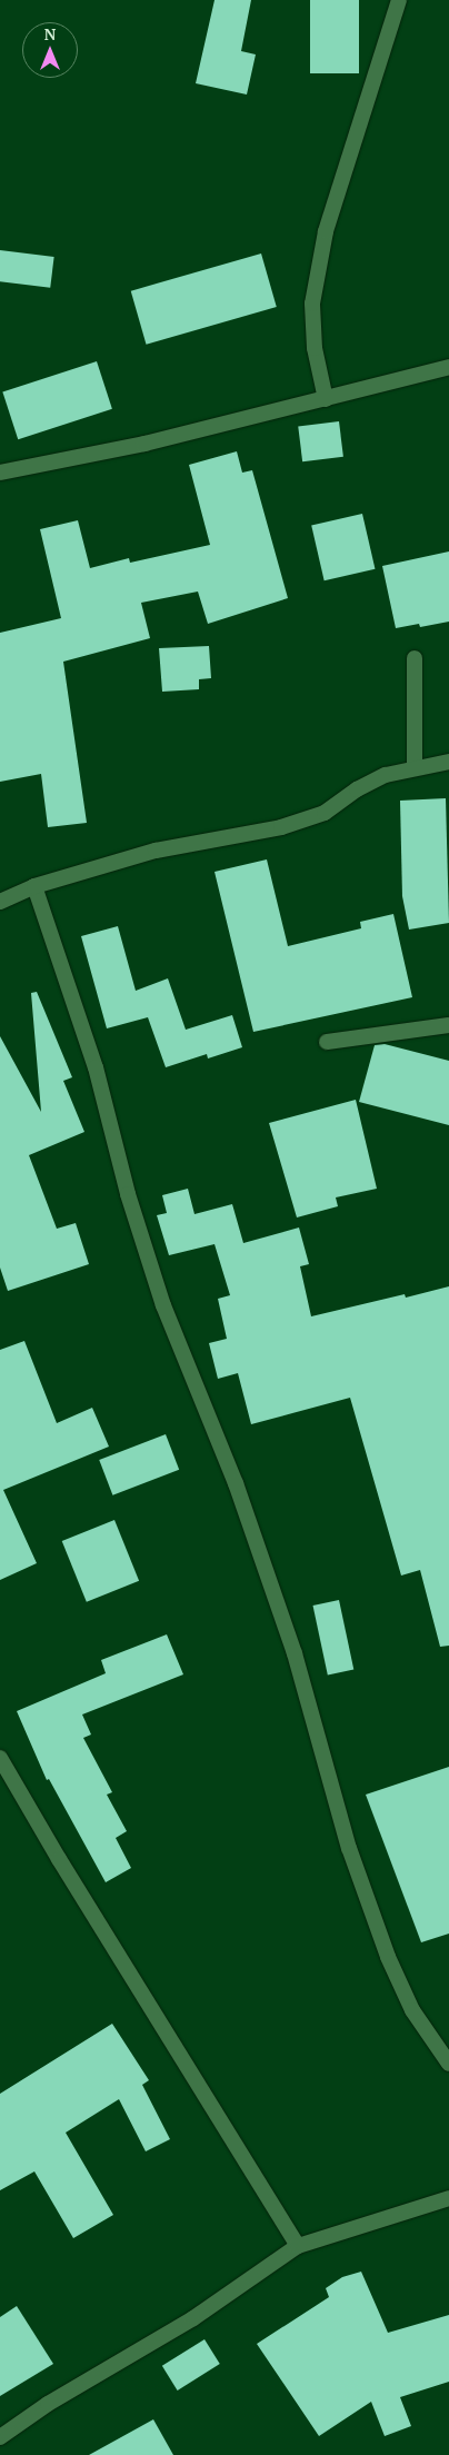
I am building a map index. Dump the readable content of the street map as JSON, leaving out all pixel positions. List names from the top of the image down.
{
  "north": "top"
}
